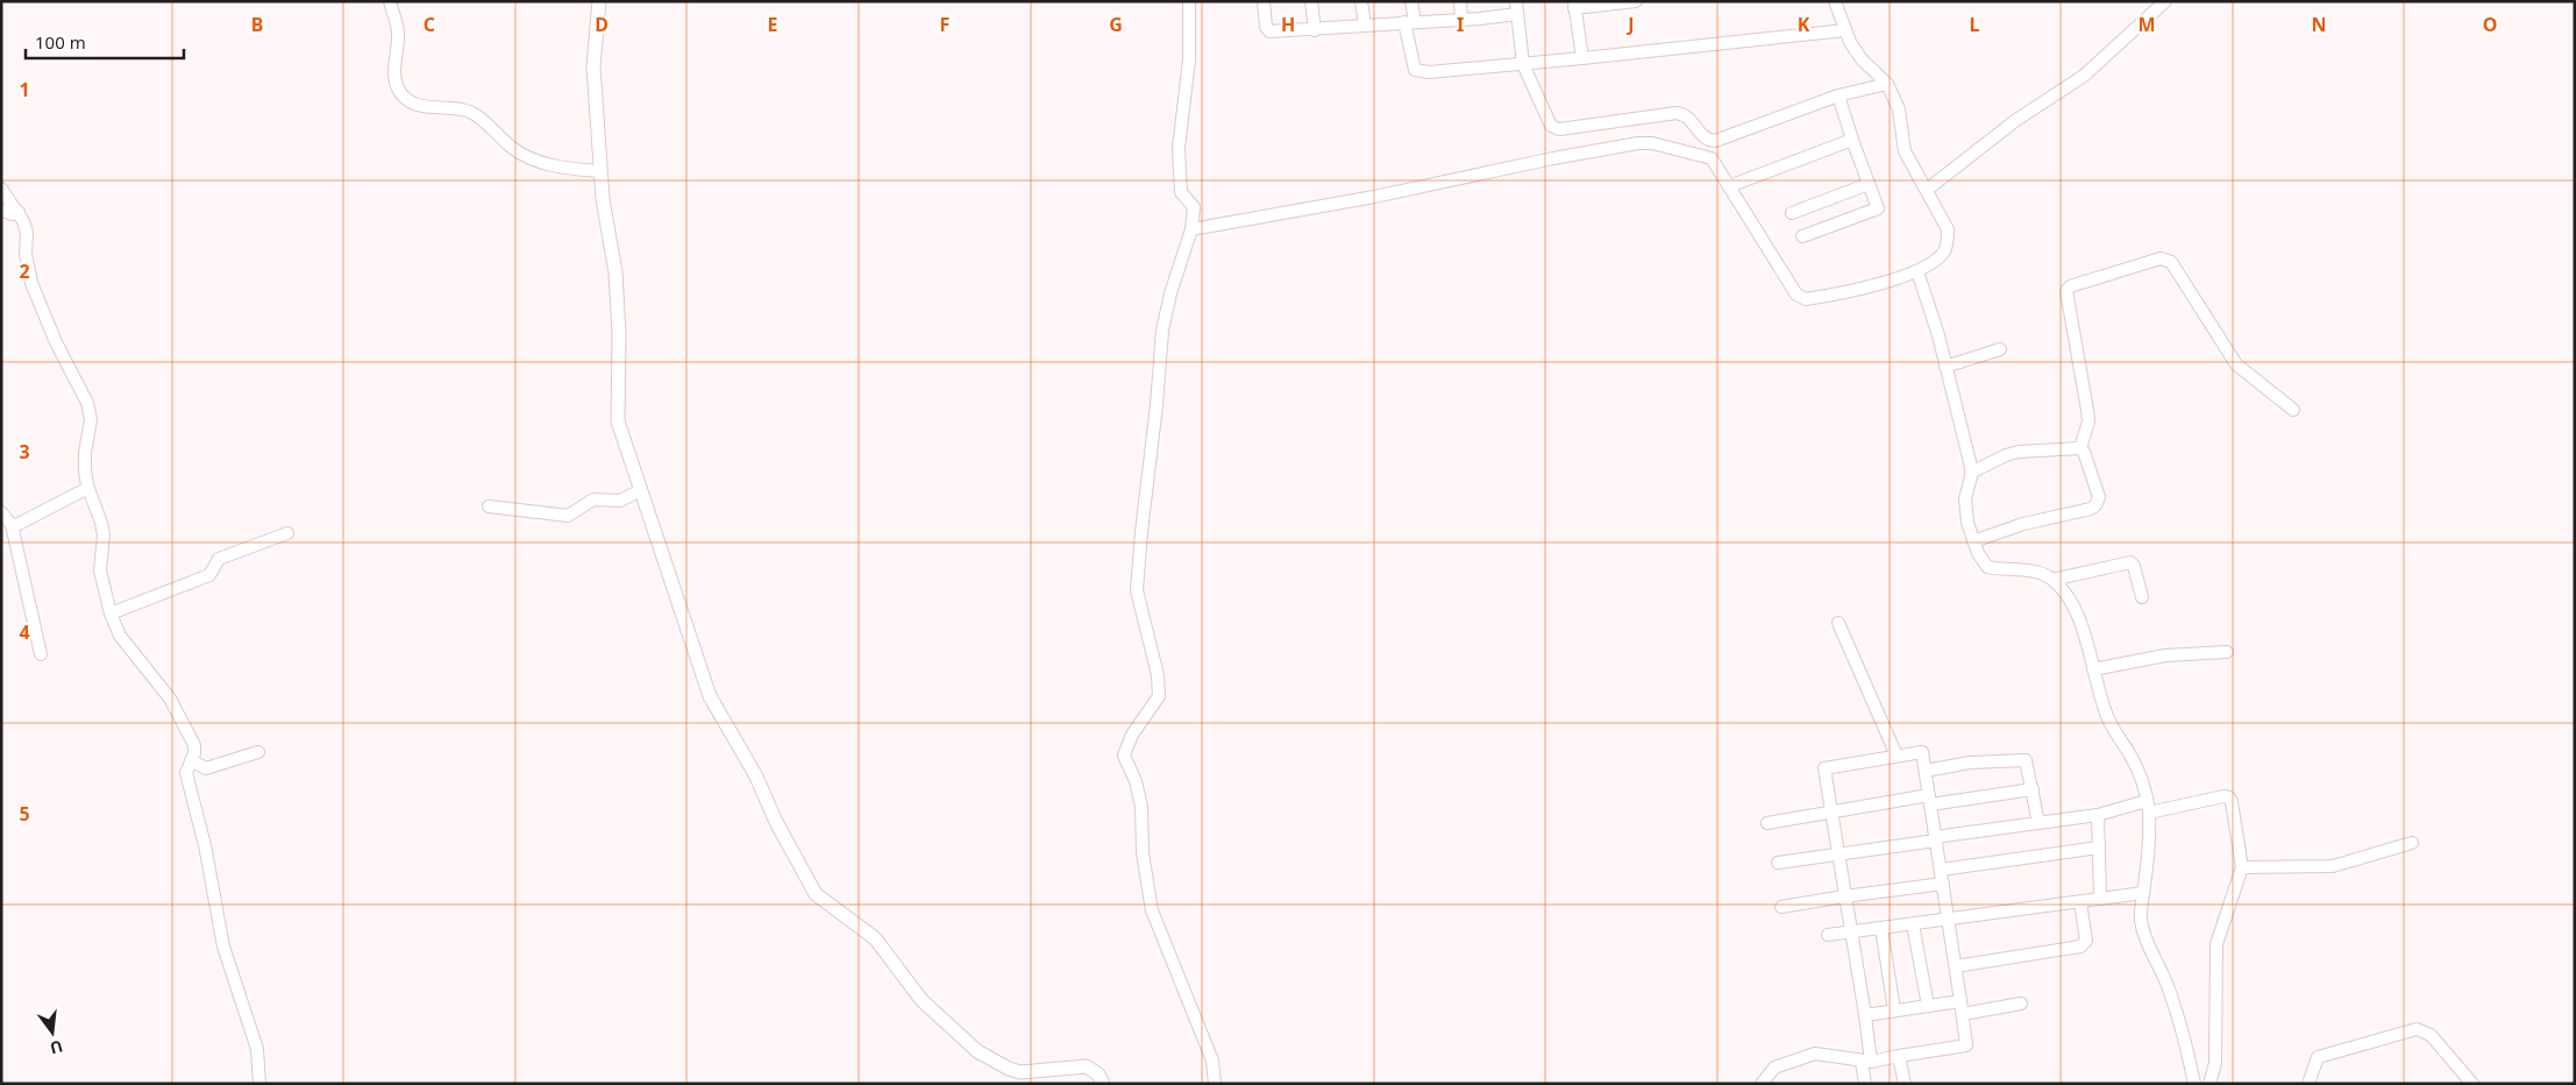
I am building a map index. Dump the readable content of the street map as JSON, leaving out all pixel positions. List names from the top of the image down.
{
  "scale_bar": "100 m",
  "north": "bottom",
  "grid": {
    "columns": [
      "B",
      "C",
      "D",
      "E",
      "F",
      "G",
      "H",
      "I",
      "J",
      "K",
      "L",
      "M",
      "N",
      "O"
    ],
    "rows": [
      "1",
      "2",
      "3",
      "4",
      "5"
    ]
  }
}
